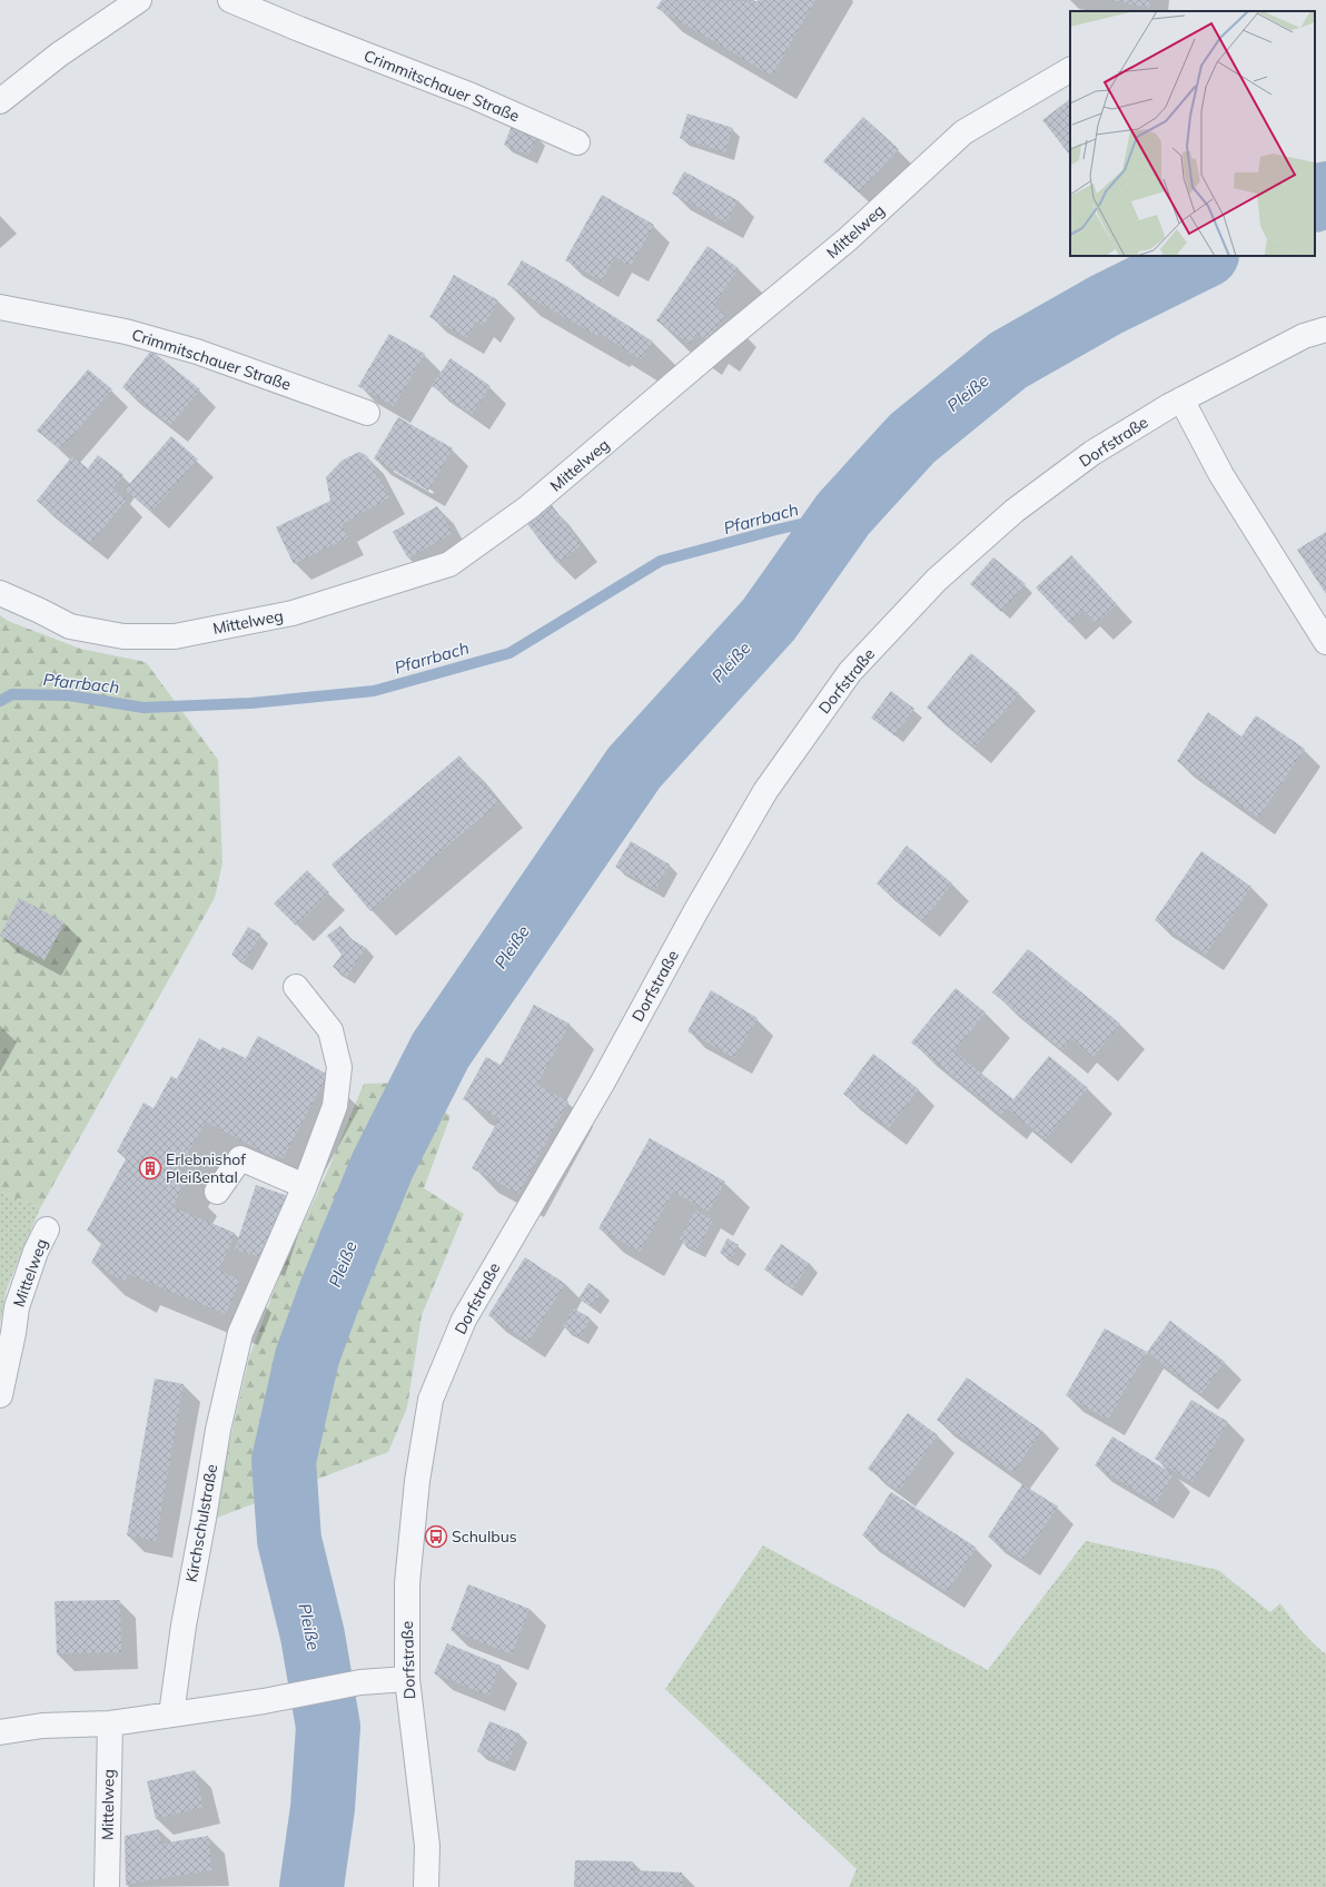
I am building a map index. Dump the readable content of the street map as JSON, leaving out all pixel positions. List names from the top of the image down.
{
  "streets": {
    "street": [
      "Crimmitschauer Straße",
      "Mittelweg",
      "Dorfstraße",
      "Kirchschulstraße"
    ]
  },
  "water": ["Pleiße", "Pfarrbach"],
  "places": {
    "building": ["Erlebnishof Pleißental"],
    "bus stop": ["Schulbus"]
  }
}
